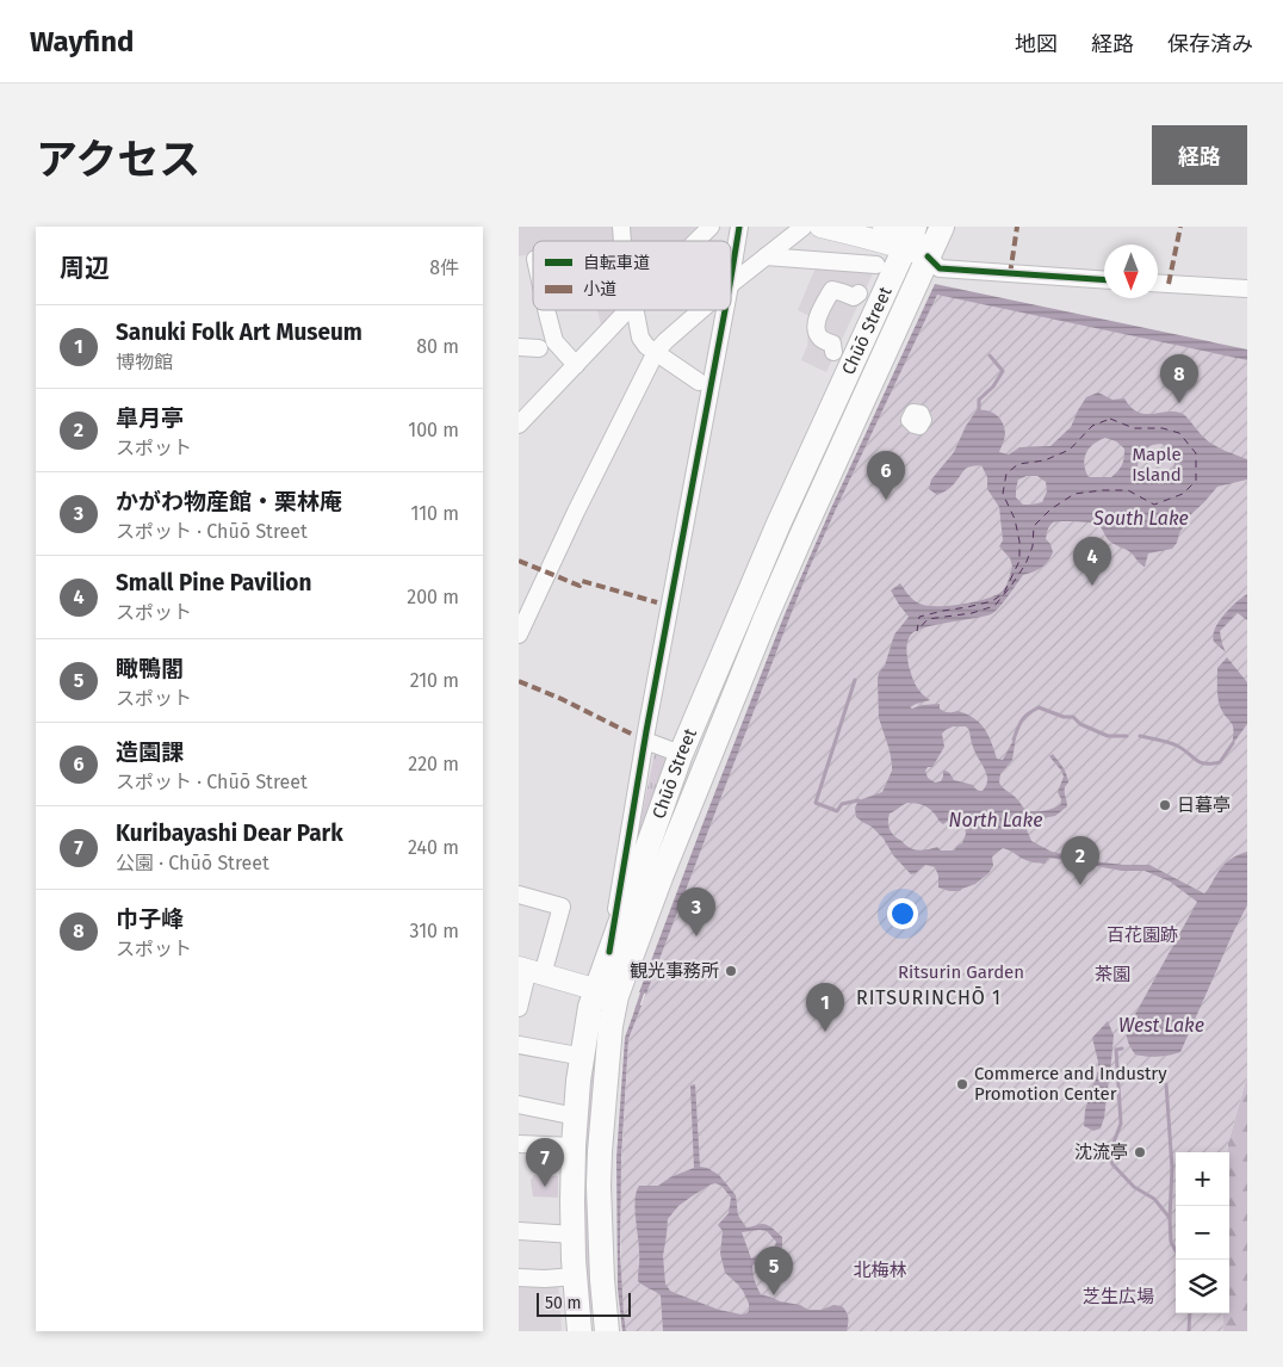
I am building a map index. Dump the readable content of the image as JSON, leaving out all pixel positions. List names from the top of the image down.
{
  "streets": {
    "highway": ["Chūō Street"]
  },
  "districts": ["RITSURINCHŌ 1"],
  "water": ["South Lake", "North Lake", "West Lake"],
  "parks": [
    "Maple Island",
    "百花園跡",
    "Ritsurin Garden",
    "茶園",
    "北梅林",
    "芝生広場"
  ],
  "places": [
    "日暮亭",
    "観光事務所",
    "Commerce and Industry Promotion Center",
    "沈流亭"
  ],
  "legend": ["自転車道", "小道"],
  "scale_bar": "50 m",
  "north": "bottom",
  "page": {
    "header": "Wayfind",
    "nav": ["地図", "経路", "保存済み"],
    "title": "アクセス",
    "buttons": "経路",
    "heading": ["周辺", "8件"],
    "list": [
      {
        "mark": "1",
        "name": "Sanuki Folk Art Museum",
        "note": "博物館",
        "value": "80 m"
      },
      {
        "mark": "2",
        "name": "皐月亭",
        "note": "スポット",
        "value": "100 m"
      },
      {
        "mark": "3",
        "name": "かがわ物産館・栗林庵",
        "note": "スポット · Chūō Street",
        "value": "110 m"
      },
      {
        "mark": "4",
        "name": "Small Pine Pavilion",
        "note": "スポット",
        "value": "200 m"
      },
      {
        "mark": "5",
        "name": "瞰鴨閣",
        "note": "スポット",
        "value": "210 m"
      },
      {
        "mark": "6",
        "name": "造園課",
        "note": "スポット · Chūō Street",
        "value": "220 m"
      },
      {
        "mark": "7",
        "name": "Kuribayashi Dear Park",
        "note": "公園 · Chūō Street",
        "value": "240 m"
      },
      {
        "mark": "8",
        "name": "巾子峰",
        "note": "スポット",
        "value": "310 m"
      }
    ],
    "pins": [
      "8",
      "6",
      "4",
      "2",
      "3",
      "1",
      "7",
      "5"
    ],
    "map_buttons": ["+", "−"],
    "scale": "50 m"
  }
}
